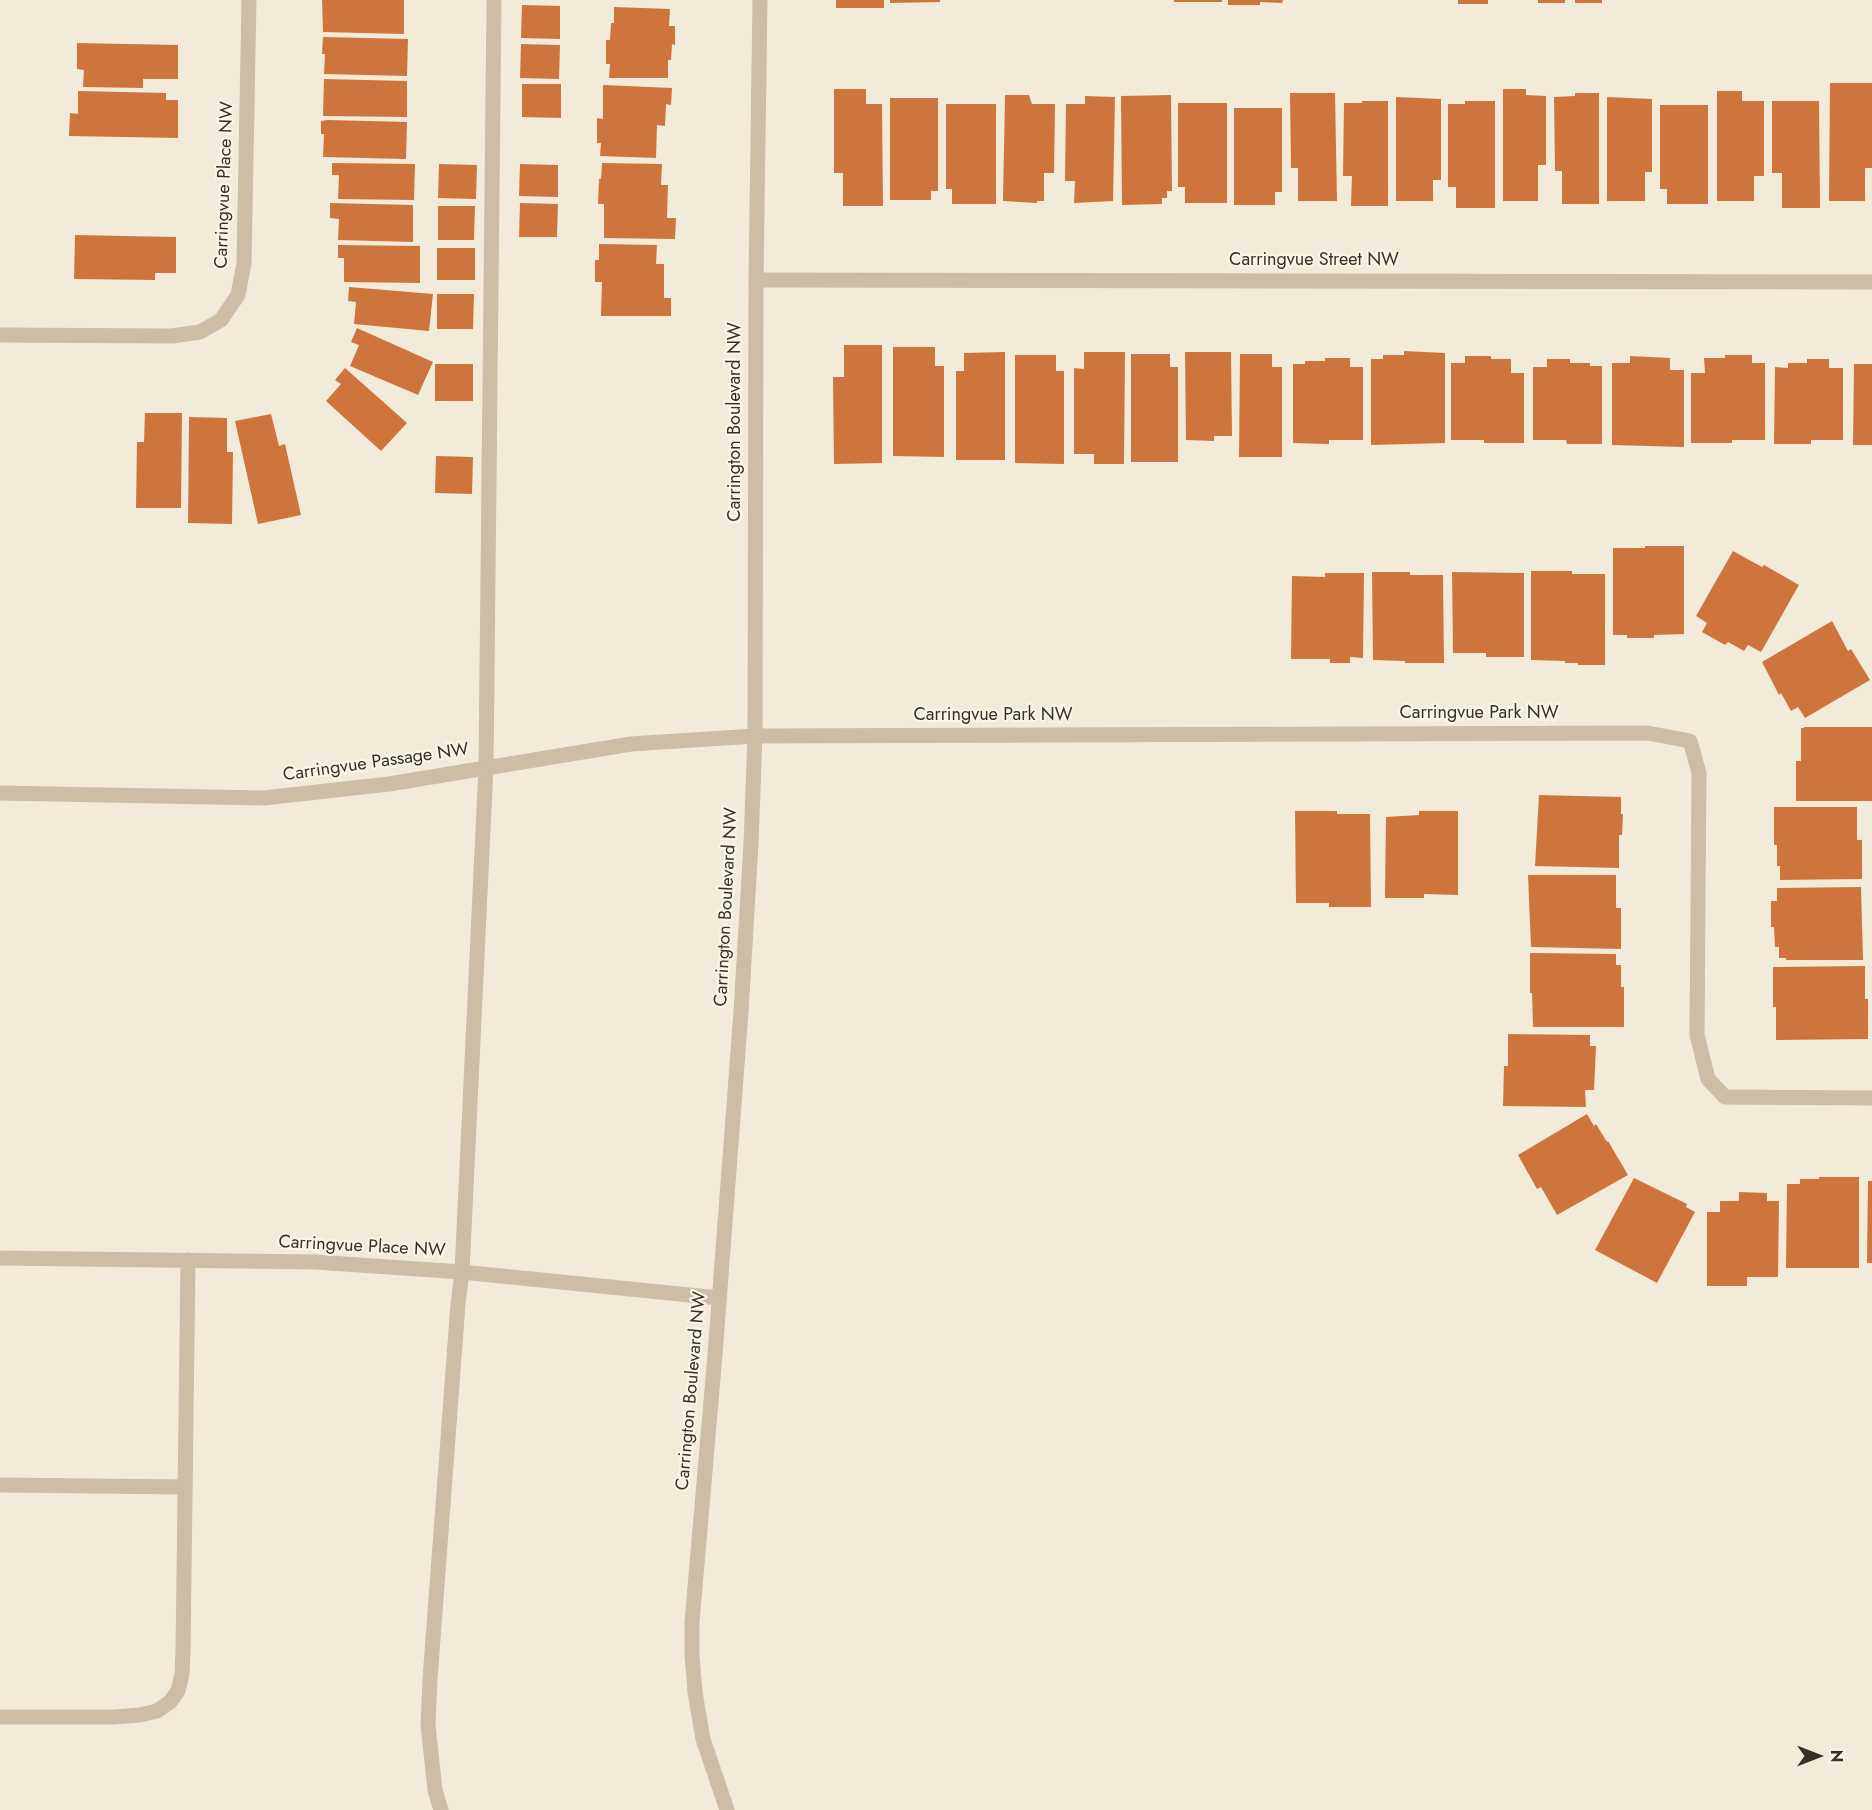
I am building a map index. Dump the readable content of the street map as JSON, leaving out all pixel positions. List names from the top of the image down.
{
  "streets": {
    "street": [
      "Carringvue Place NW",
      "Carringvue Street NW",
      "Carrington Boulevard NW",
      "Carringvue Park NW",
      "Carringvue Passage NW"
    ]
  },
  "crossings": [
    ["Carringvue Place NW", "Carrington Boulevard NW"],
    ["Carringvue Street NW", "Carrington Boulevard NW"],
    ["Carrington Boulevard NW", "Carringvue Park NW"],
    ["Carrington Boulevard NW", "Carringvue Passage NW"],
    ["Carringvue Park NW", "Carringvue Passage NW"]
  ],
  "north": "right"
}
